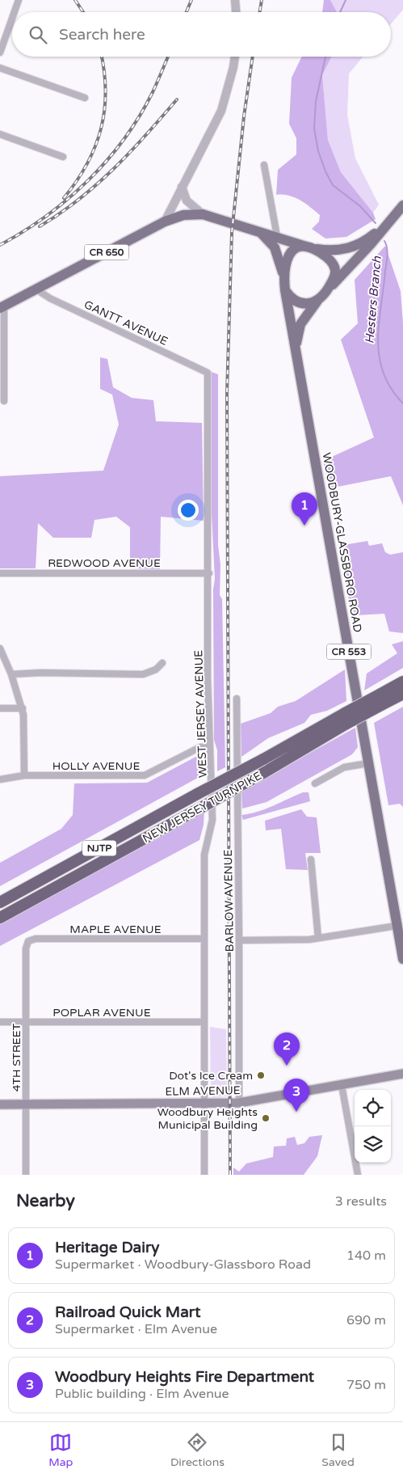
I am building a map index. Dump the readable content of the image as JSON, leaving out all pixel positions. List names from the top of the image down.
{
  "streets": {
    "highway": ["NEW JERSEY TURNPIKE", "NJTP"],
    "main road": [
      "CR 650",
      "WOODBURY-GLASSBORO ROAD",
      "CR 553",
      "ELM AVENUE"
    ],
    "street": [
      "GANTT AVENUE",
      "REDWOOD AVENUE",
      "WEST JERSEY AVENUE",
      "HOLLY AVENUE",
      "BARLOW AVENUE",
      "MAPLE AVENUE",
      "POPLAR AVENUE",
      "4TH STREET"
    ]
  },
  "crossings": [
    ["CR 650", "GANTT AVENUE"],
    ["CR 650", "WOODBURY-GLASSBORO ROAD"],
    ["CR 650", "CR 553"],
    ["GANTT AVENUE", "WEST JERSEY AVENUE"],
    ["WOODBURY-GLASSBORO ROAD", "CR 553"],
    ["REDWOOD AVENUE", "WEST JERSEY AVENUE"],
    ["WEST JERSEY AVENUE", "HOLLY AVENUE"],
    ["WEST JERSEY AVENUE", "MAPLE AVENUE"],
    ["WEST JERSEY AVENUE", "POPLAR AVENUE"],
    ["WEST JERSEY AVENUE", "ELM AVENUE"],
    ["BARLOW AVENUE", "ELM AVENUE"],
    ["MAPLE AVENUE", "4TH STREET"],
    ["POPLAR AVENUE", "4TH STREET"],
    ["4TH STREET", "ELM AVENUE"]
  ],
  "water": ["Hesters Branch"],
  "places": ["Dot's Ice Cream", "Woodbury Heights Municipal Building"],
  "page": {
    "search": "Search here",
    "pins": ["1", "2", "3"],
    "heading": ["Nearby", "3 results"],
    "list": [
      {
        "mark": "1",
        "name": "Heritage Dairy",
        "note": "Supermarket · Woodbury-Glassboro Road",
        "value": "140 m"
      },
      {
        "mark": "2",
        "name": "Railroad Quick Mart",
        "note": "Supermarket · Elm Avenue",
        "value": "690 m"
      },
      {
        "mark": "3",
        "name": "Woodbury Heights Fire Department",
        "note": "Public building · Elm Avenue",
        "value": "750 m"
      }
    ],
    "nav": ["Map", "Directions", "Saved"]
  }
}
